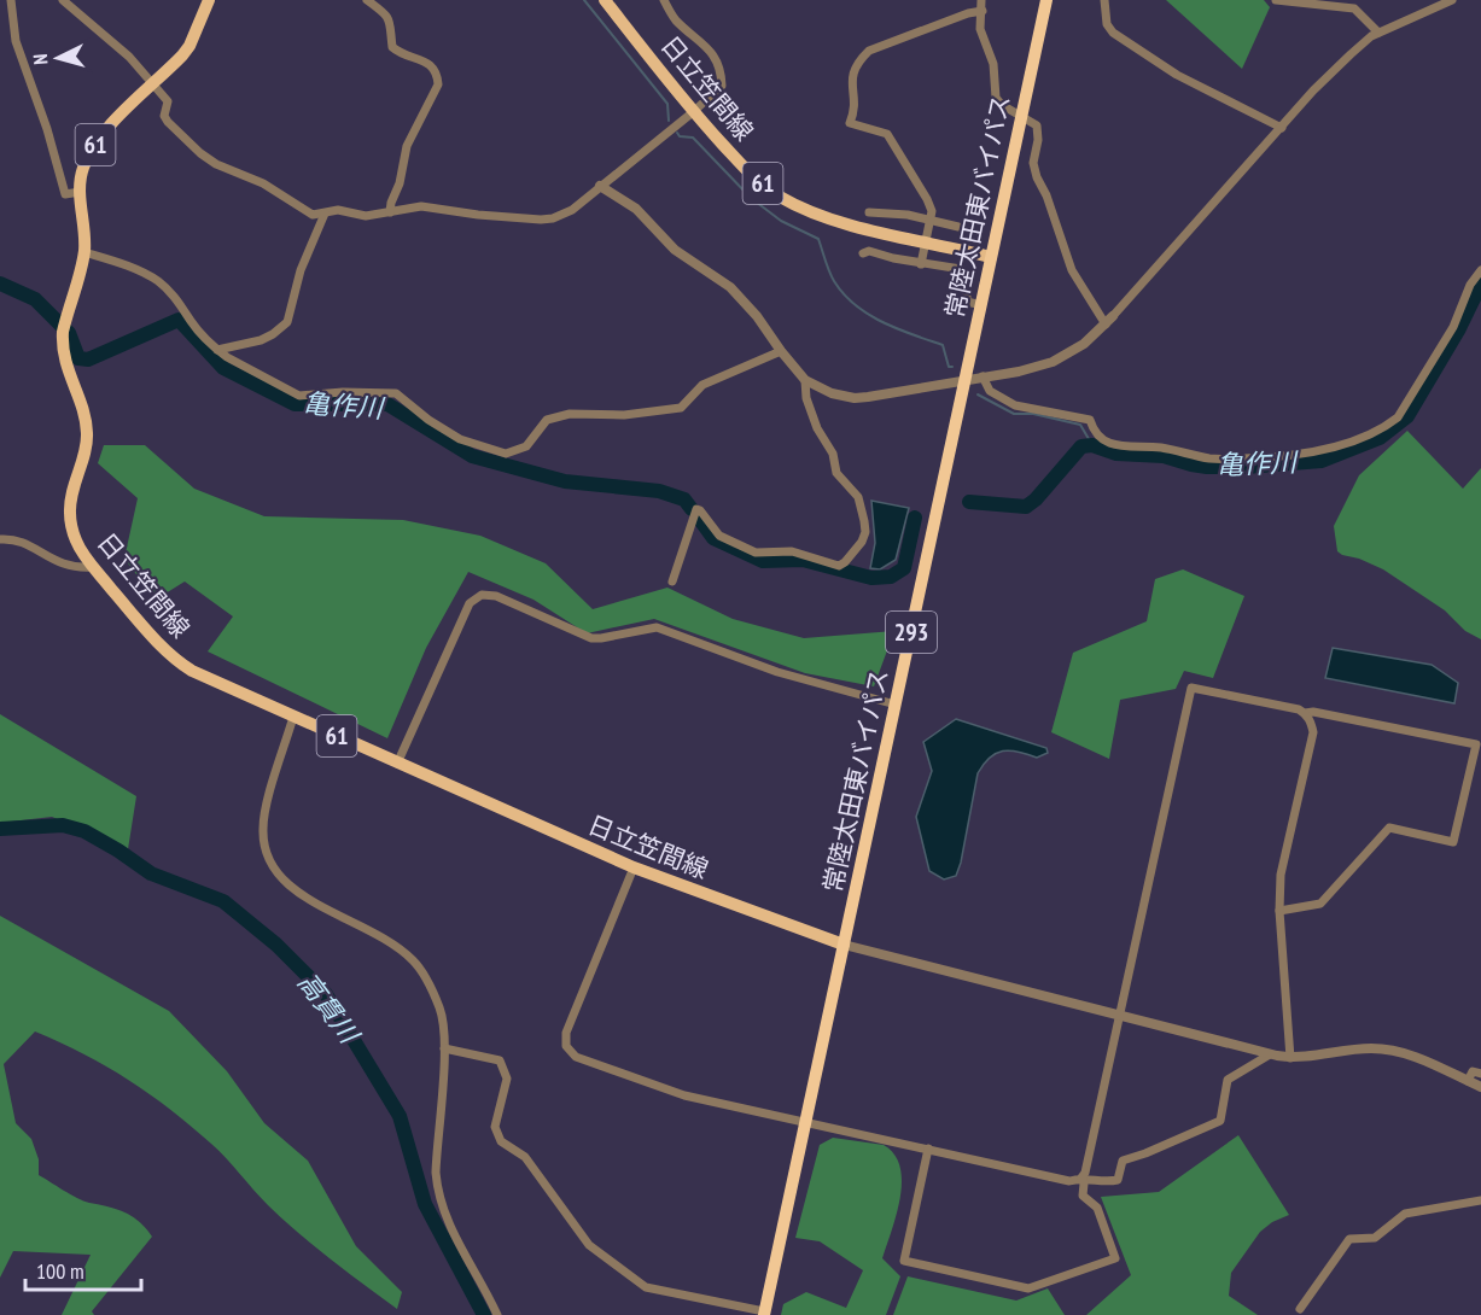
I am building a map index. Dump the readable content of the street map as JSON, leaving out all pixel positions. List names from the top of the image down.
{
  "streets": {
    "highway": ["常陸太田東バイパス", "293"],
    "main road": ["日立笠間線", "61"]
  },
  "crossings": [
    ["日立笠間線", "常陸太田東バイパス"]
  ],
  "water": ["亀作川", "高貫川"],
  "scale_bar": "100 m",
  "north": "left"
}
